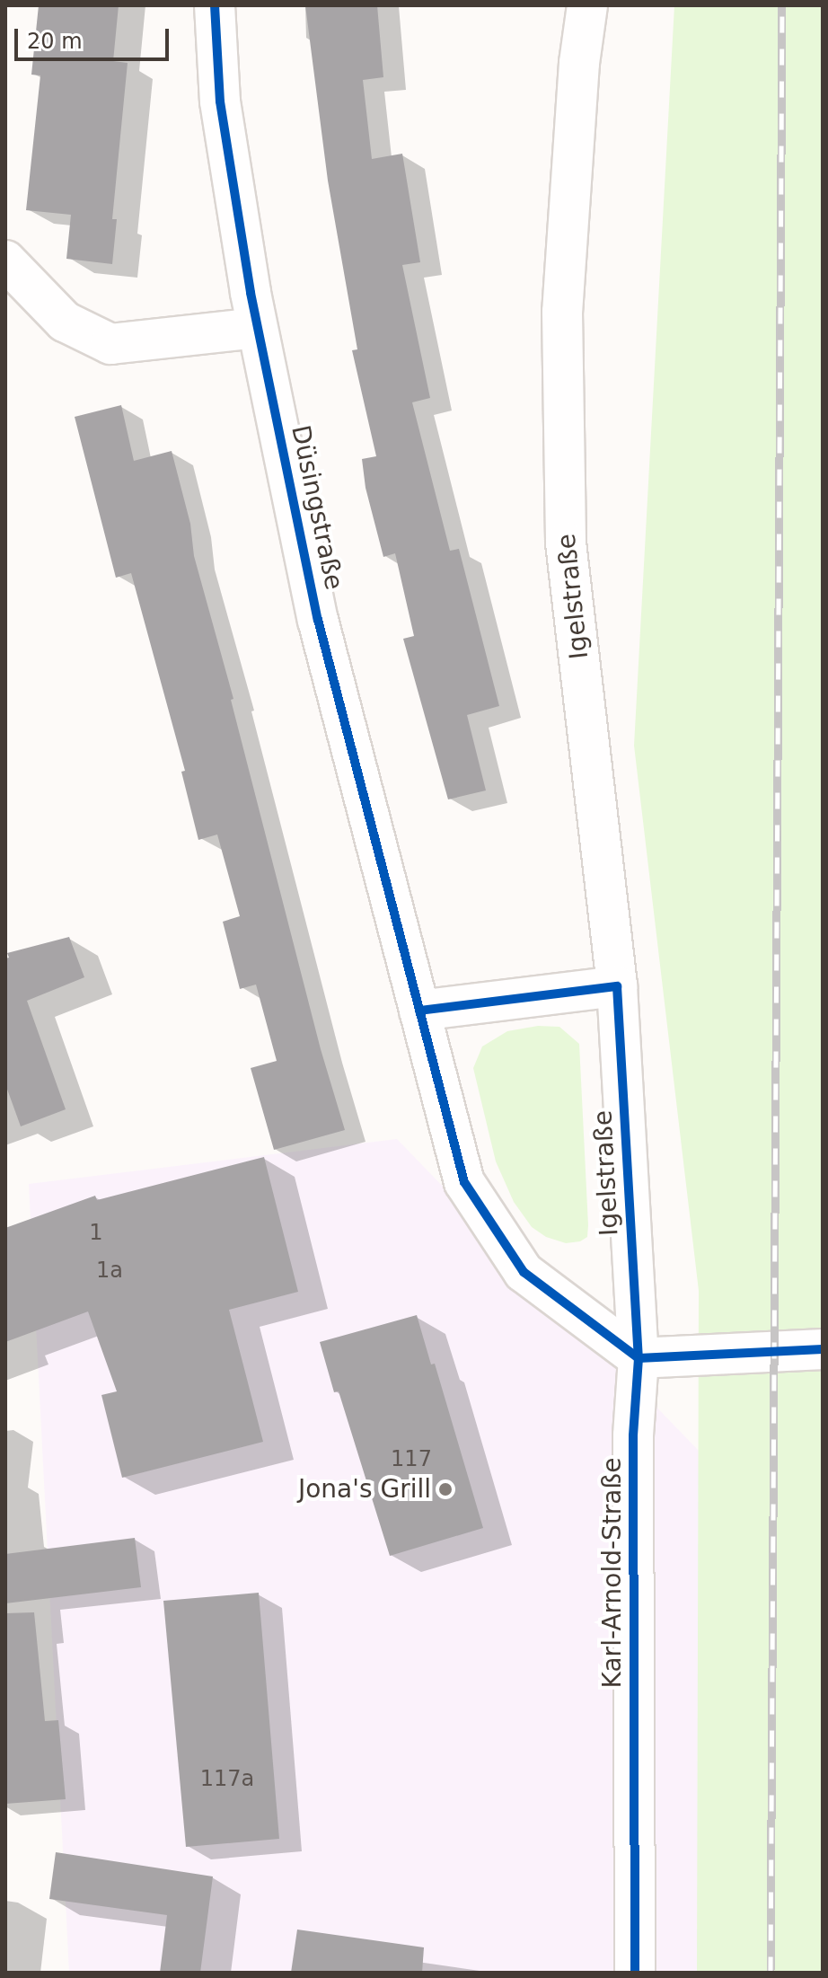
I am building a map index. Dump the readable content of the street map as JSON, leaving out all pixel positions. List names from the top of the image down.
{
  "streets": {
    "main road": ["Düsingstraße", "Igelstraße", "Karl-Arnold-Straße"]
  },
  "crossings": [
    ["Düsingstraße", "Igelstraße"],
    ["Düsingstraße", "Karl-Arnold-Straße"],
    ["Igelstraße", "Karl-Arnold-Straße"]
  ],
  "places": ["Jona's Grill"],
  "house_numbers": [
    "1",
    "1a",
    "117",
    "117a"
  ],
  "scale_bar": "20 m"
}
